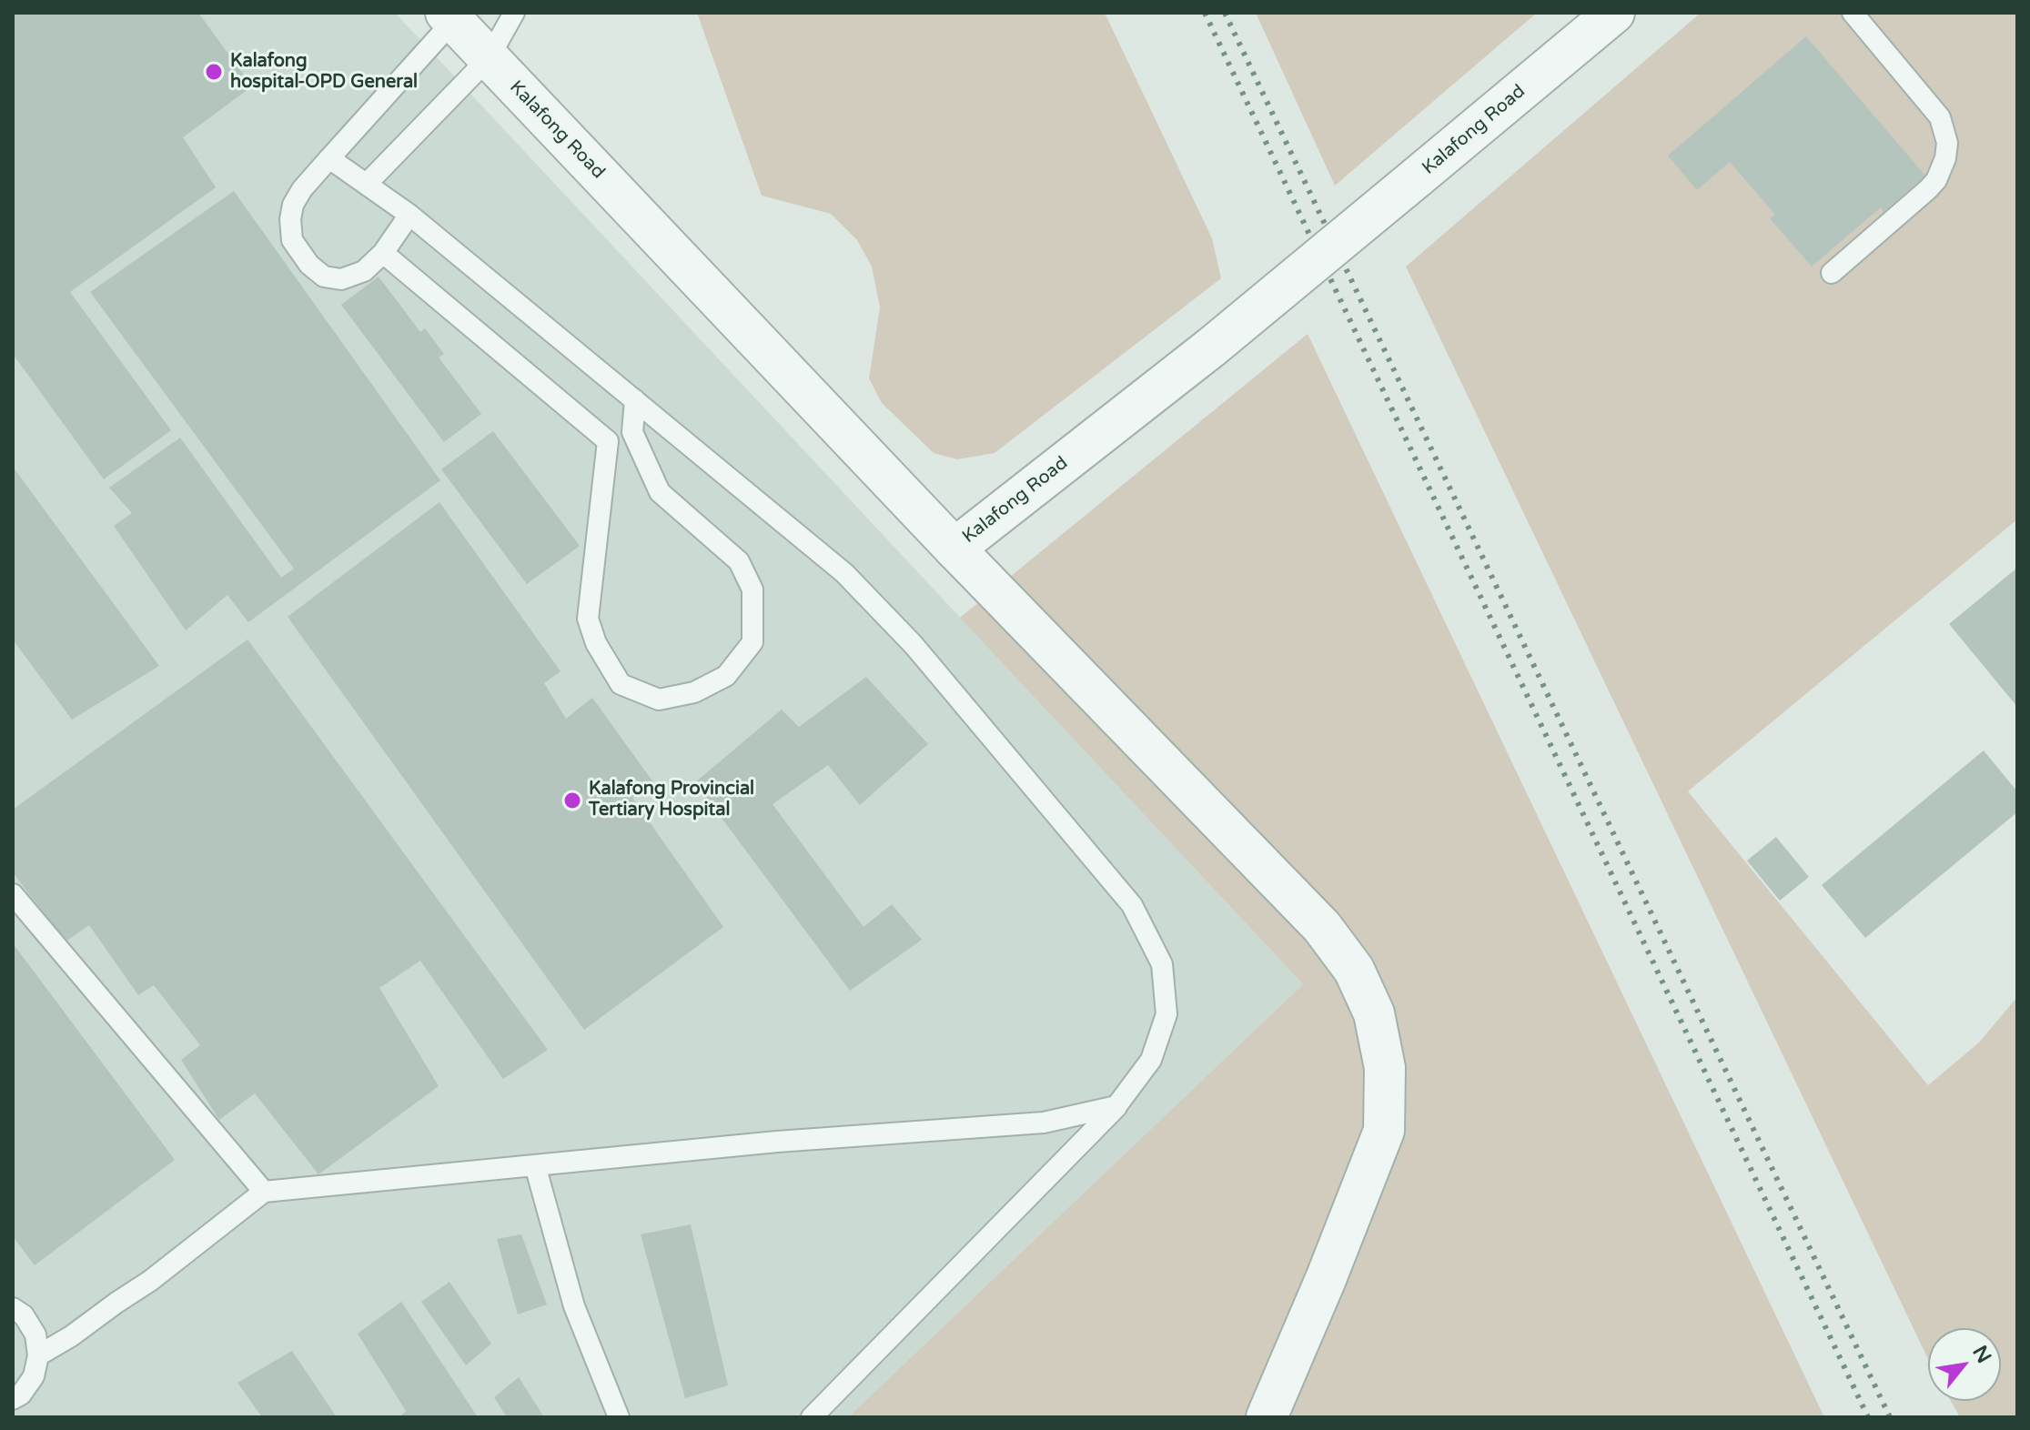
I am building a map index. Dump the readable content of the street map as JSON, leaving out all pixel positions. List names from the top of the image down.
{
  "streets": {
    "street": ["Kalafong Road"]
  },
  "places": ["Kalafong hospital-OPD General", "Kalafong Provincial Tertiary Hospital"],
  "north": "top right"
}
